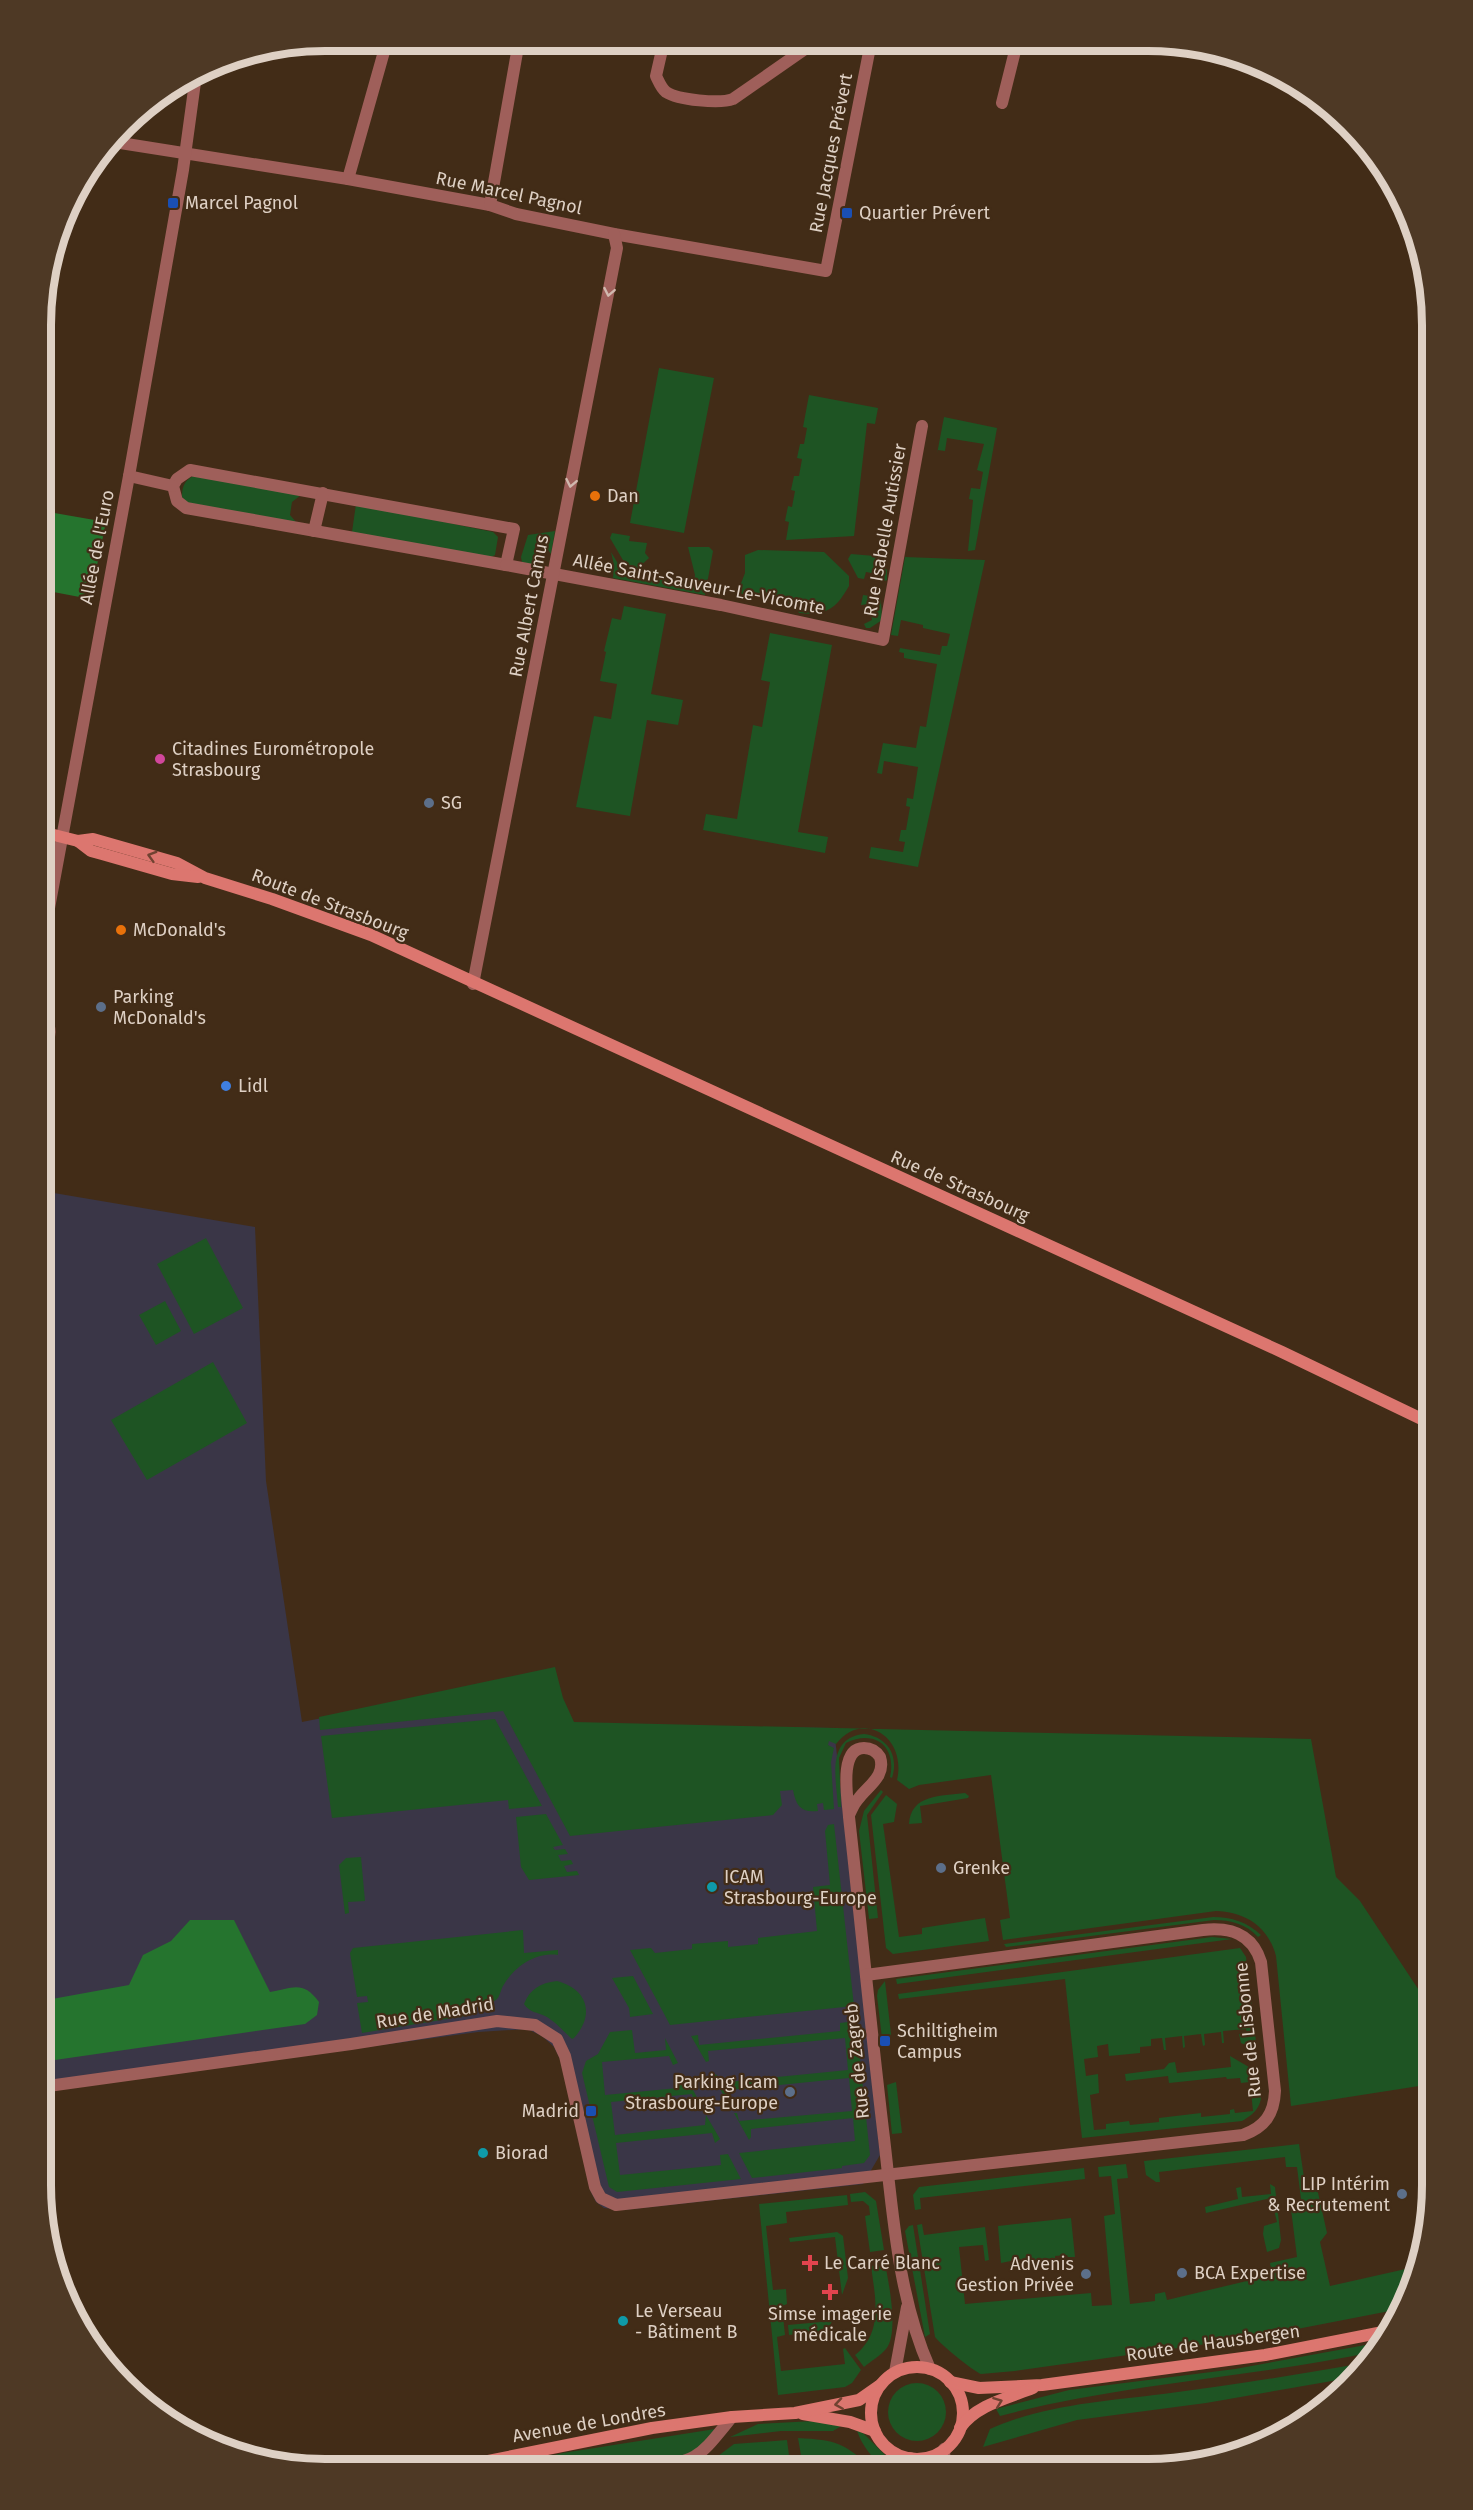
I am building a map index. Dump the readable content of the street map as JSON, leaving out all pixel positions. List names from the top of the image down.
{
  "streets": {
    "main road": [
      "Route de Strasbourg",
      "Rue de Strasbourg",
      "Route de Hausbergen",
      "Avenue de Londres"
    ],
    "street": [
      "Rue Jacques Prévert",
      "Rue Marcel Pagnol",
      "Rue Isabelle Autissier",
      "Allée de l'Euro",
      "Allée Saint-Sauveur-Le-Vicomte",
      "Rue Albert Camus",
      "Rue de Madrid",
      "Rue de Lisbonne",
      "Rue de Zagreb"
    ]
  },
  "crossings": [
    ["Rue Jacques Prévert", "Rue Marcel Pagnol"],
    ["Rue Marcel Pagnol", "Allée de l'Euro"],
    ["Rue Marcel Pagnol", "Rue Albert Camus"],
    ["Rue Isabelle Autissier", "Allée Saint-Sauveur-Le-Vicomte"],
    ["Allée de l'Euro", "Route de Strasbourg"],
    ["Allée Saint-Sauveur-Le-Vicomte", "Rue Albert Camus"],
    ["Rue Albert Camus", "Route de Strasbourg"],
    ["Rue Albert Camus", "Rue de Strasbourg"],
    ["Route de Strasbourg", "Rue de Strasbourg"],
    ["Rue de Madrid", "Rue de Lisbonne"],
    ["Rue de Madrid", "Rue de Zagreb"],
    ["Rue de Lisbonne", "Rue de Zagreb"],
    ["Rue de Zagreb", "Route de Hausbergen"],
    ["Rue de Zagreb", "Avenue de Londres"],
    ["Route de Hausbergen", "Avenue de Londres"]
  ],
  "one_way": ["Rue Albert Camus"],
  "places": {
    "transit": [
      "Marcel Pagnol",
      "Quartier Prévert",
      "Schiltigheim Campus",
      "Madrid"
    ],
    "other": [
      "Dan",
      "Citadines Eurométropole Strasbourg",
      "SG",
      "McDonald's",
      "Parking McDonald's",
      "Lidl",
      "Grenke",
      "ICAM Strasbourg-Europe",
      "Parking Icam Strasbourg-Europe",
      "Biorad",
      "LIP Intérim & Recrutement",
      "BCA Expertise",
      "Advenis Gestion Privée",
      "Le Verseau - Bâtiment B"
    ],
    "health": ["Le Carré Blanc", "Simse imagerie médicale"]
  }
}
